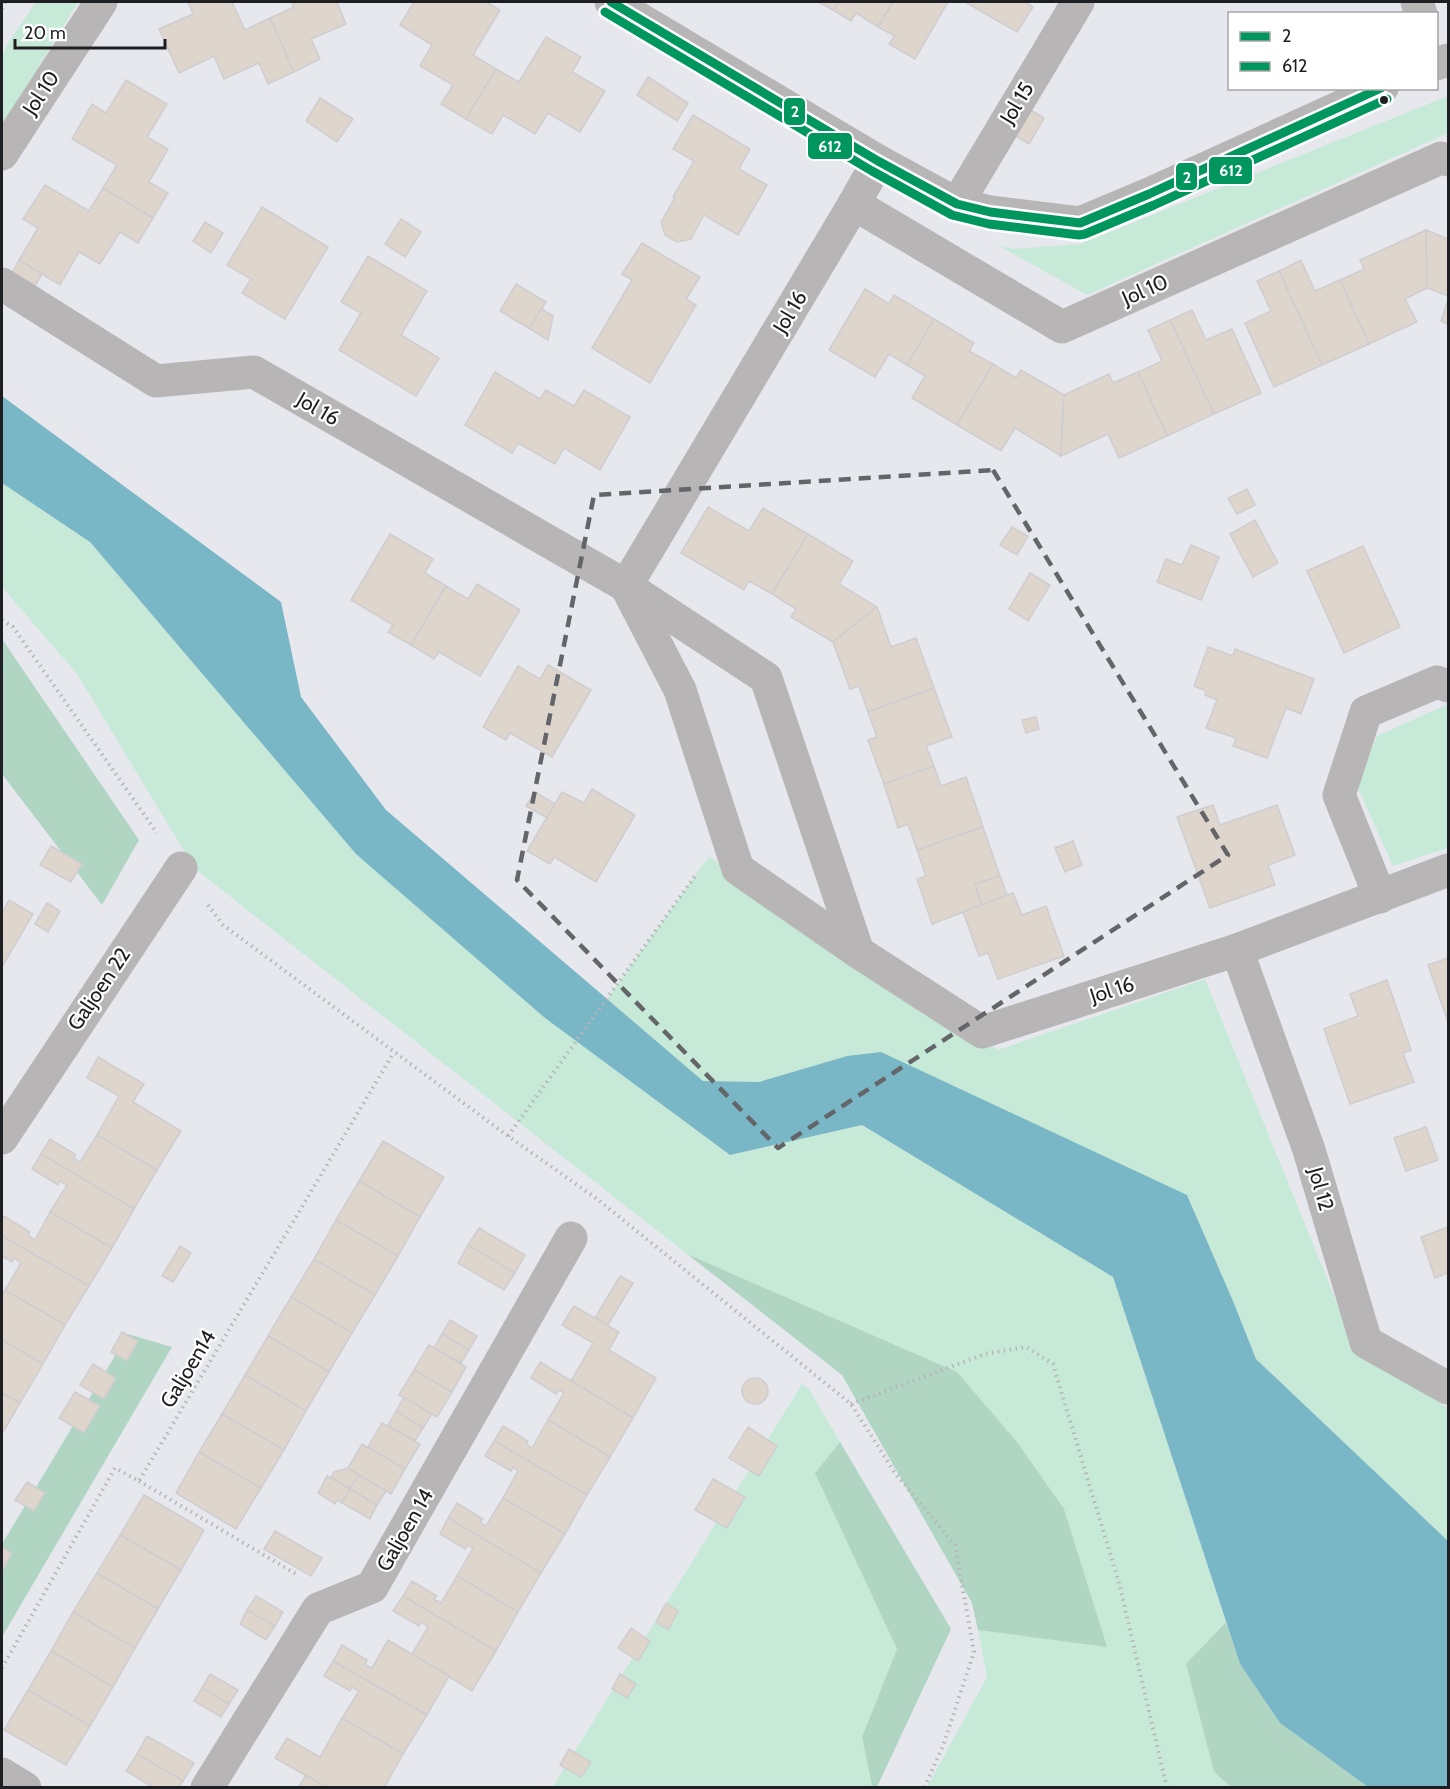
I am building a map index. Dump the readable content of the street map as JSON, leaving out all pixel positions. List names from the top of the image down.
{
  "streets": {
    "street": [
      "Jol 10",
      "Jol 15",
      "Jol 16",
      "Galjoen 22",
      "Jol 12",
      "Galjoen 14"
    ],
    "path": ["Galjoen14"]
  },
  "crossings": [
    ["Jol 10", "Jol 16"],
    ["Jol 16", "Jol 12"]
  ],
  "lines": ["transit line 2", "transit line 612"],
  "legend": ["2", "612"],
  "scale_bar": "20 m"
}
